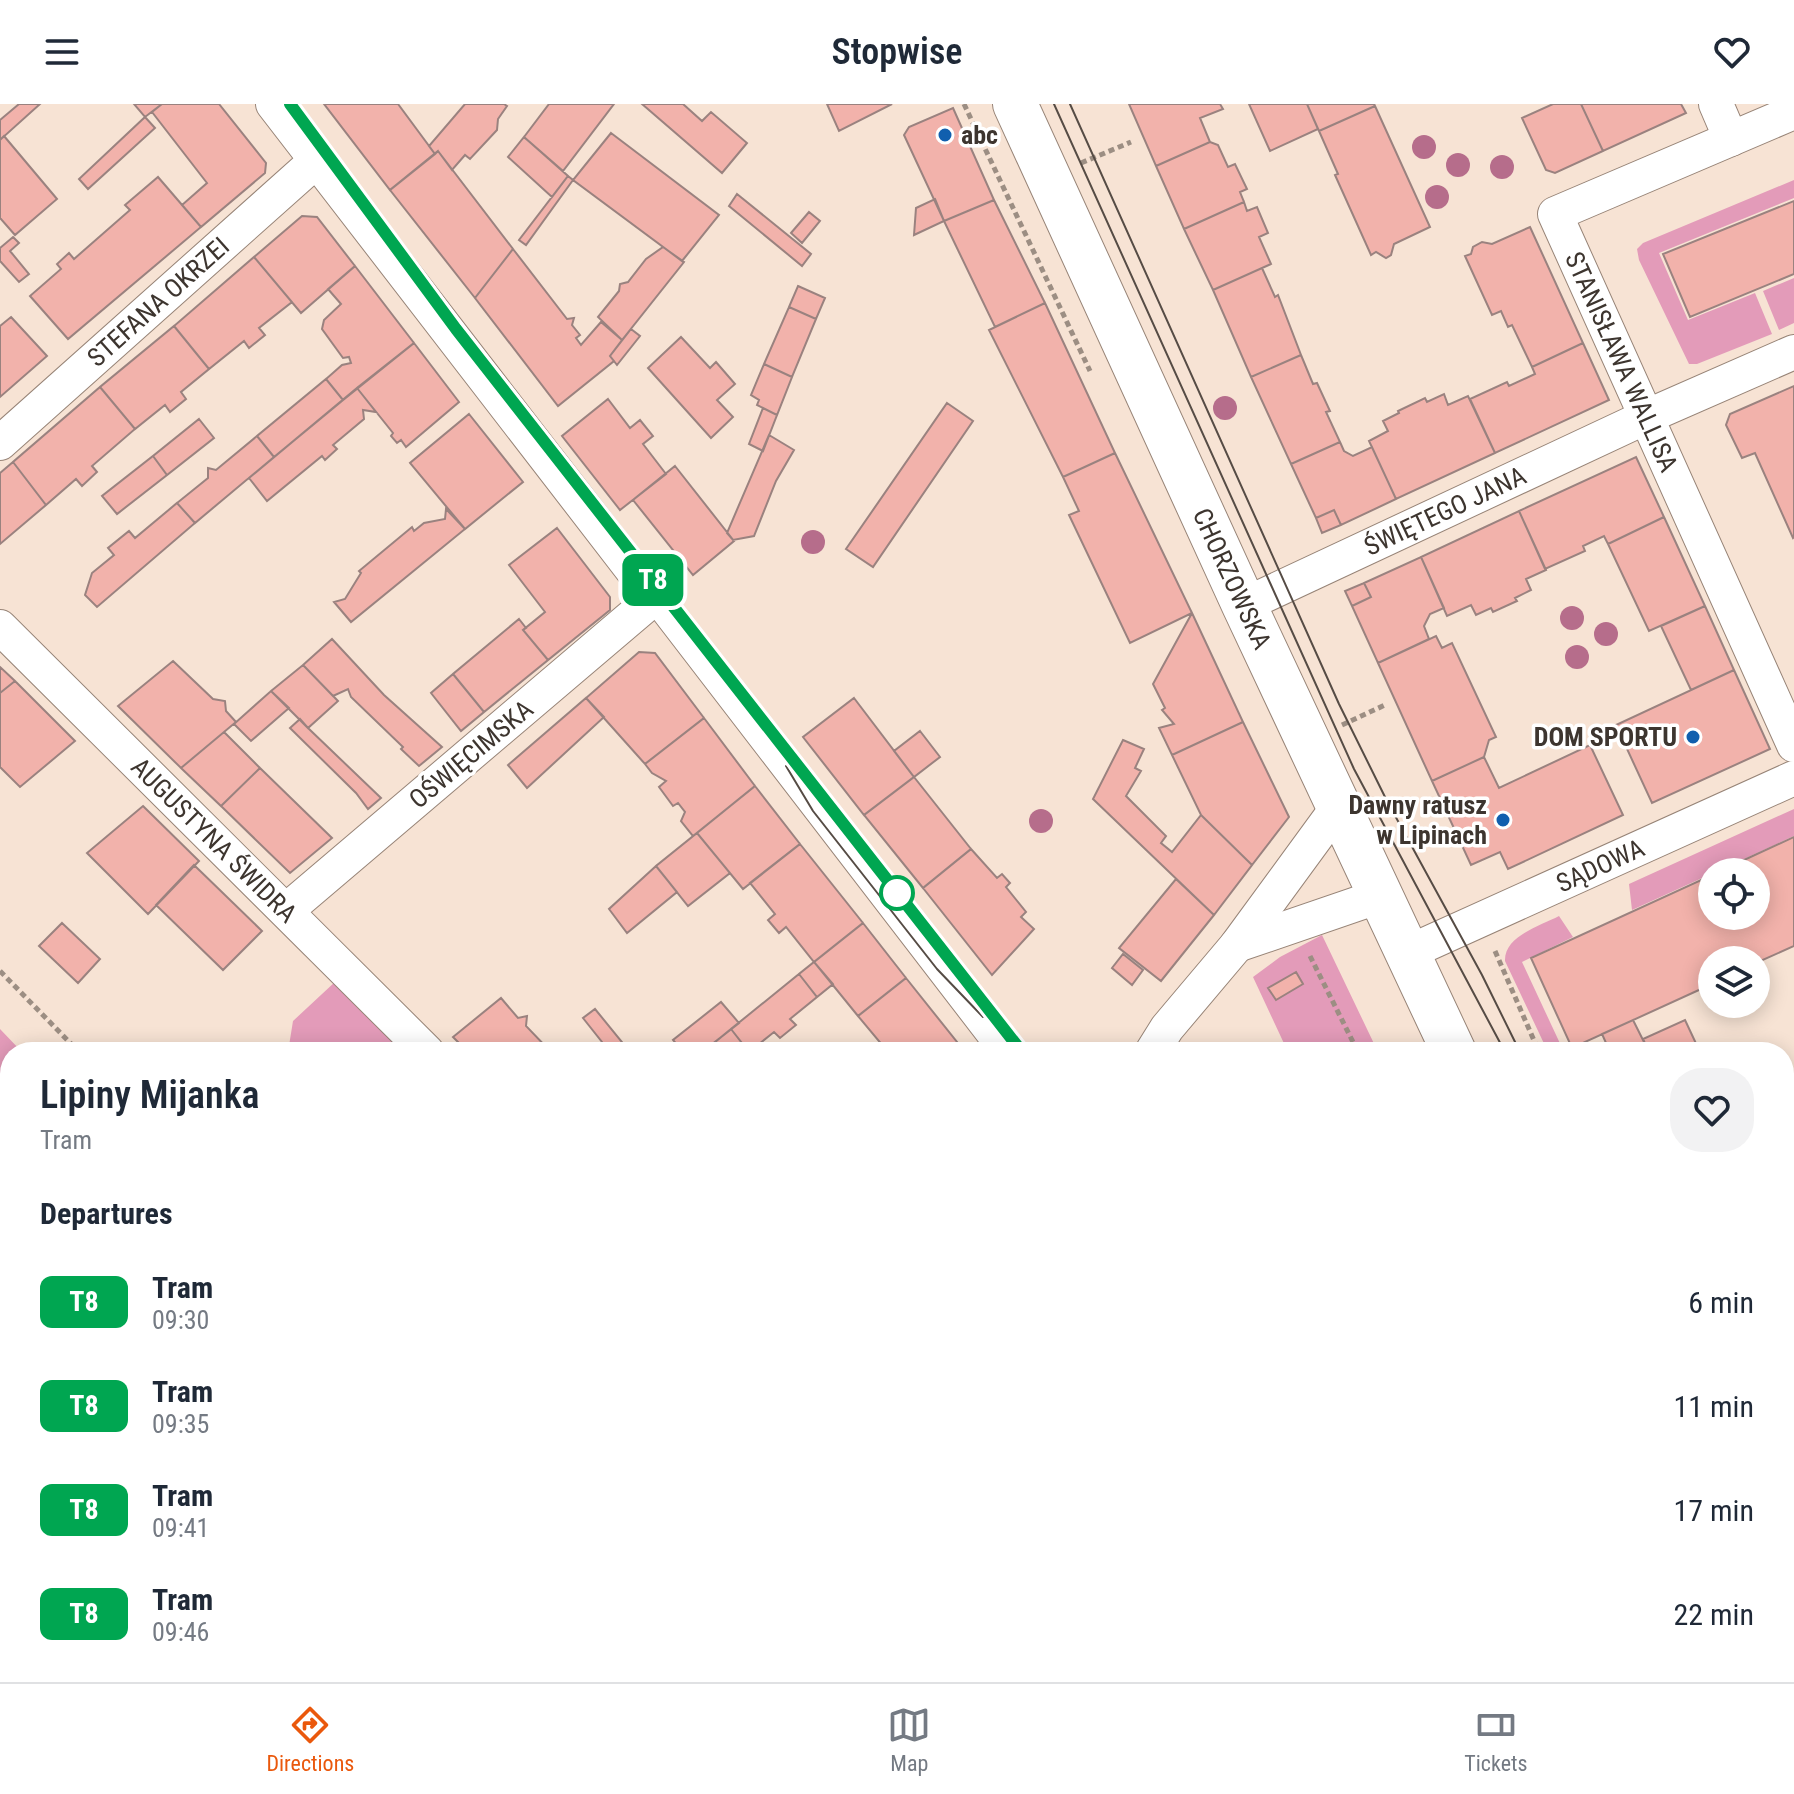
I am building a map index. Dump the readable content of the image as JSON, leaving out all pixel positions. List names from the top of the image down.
{
  "streets": {
    "street": [
      "STEFANA OKRZEI",
      "STANISŁAWA WALLISA",
      "ŚWIĘTEGO JANA",
      "CHORZOWSKA",
      "OŚWIĘCIMSKA",
      "AUGUSTYNA ŚWIDRA",
      "SĄDOWA"
    ]
  },
  "crossings": [
    ["STANISŁAWA WALLISA", "ŚWIĘTEGO JANA"],
    ["ŚWIĘTEGO JANA", "CHORZOWSKA"],
    ["CHORZOWSKA", "SĄDOWA"],
    ["OŚWIĘCIMSKA", "AUGUSTYNA ŚWIDRA"]
  ],
  "places": ["abc", "DOM SPORTU", "Dawny ratusz w Lipinach"],
  "lines": ["tram line T8"],
  "page": {
    "header": "Stopwise",
    "on_map": "T8",
    "heading": [
      ["Lipiny Mijanka", "Tram"],
      "Departures"
    ],
    "list": [
      {
        "mark": "T8",
        "name": "Tram",
        "note": "09:30",
        "value": "6 min"
      },
      {
        "mark": "T8",
        "name": "Tram",
        "note": "09:35",
        "value": "11 min"
      },
      {
        "mark": "T8",
        "name": "Tram",
        "note": "09:41",
        "value": "17 min"
      },
      {
        "mark": "T8",
        "name": "Tram",
        "note": "09:46",
        "value": "22 min"
      }
    ],
    "tabs": ["Directions", "Map", "Tickets"]
  }
}
